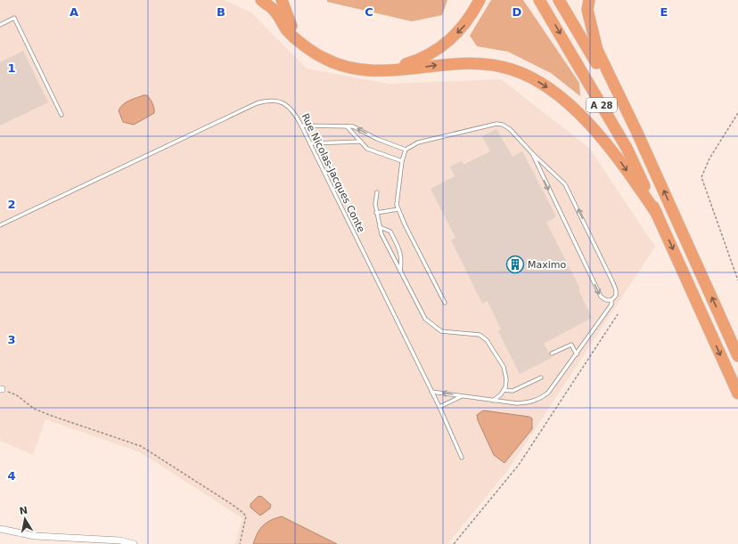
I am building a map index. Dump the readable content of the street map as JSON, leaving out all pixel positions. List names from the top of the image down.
{
  "streets": {
    "highway": ["A 28"],
    "lane": ["Rue Nicolas-Jacques Conte"]
  },
  "places": {
    "building": ["Maximo"]
  },
  "north": "top",
  "grid": {
    "columns": [
      "A",
      "B",
      "C",
      "D",
      "E"
    ],
    "rows": [
      "1",
      "2",
      "3",
      "4"
    ]
  }
}
